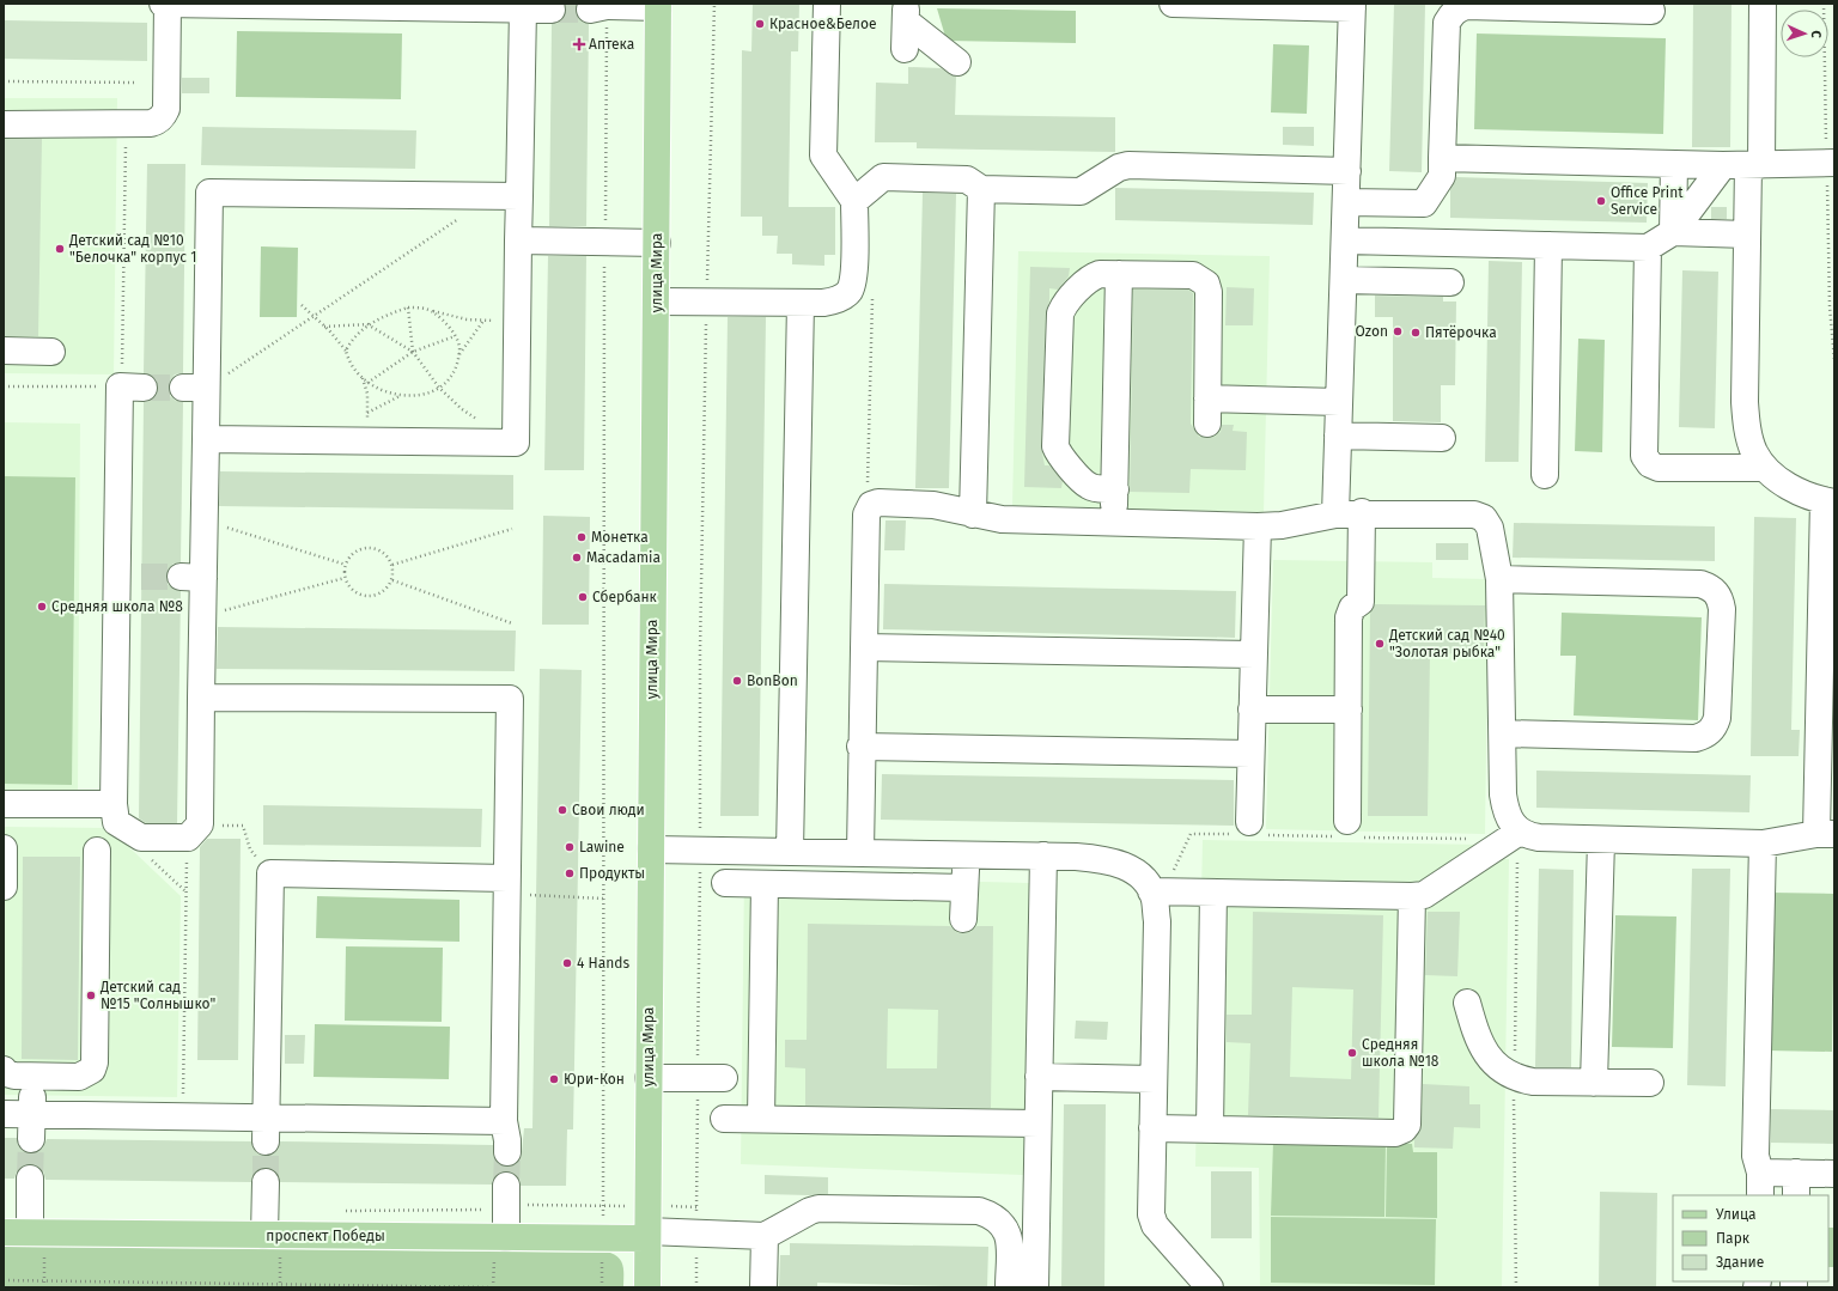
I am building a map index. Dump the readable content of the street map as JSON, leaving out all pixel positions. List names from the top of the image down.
{
  "streets": {
    "main road": ["улица Мира", "проспект Победы"]
  },
  "crossings": [
    ["улица Мира", "проспект Победы"]
  ],
  "places": {
    "other": [
      "Красное&Белое",
      "Office Print Service",
      "Детский сад №10 \"Белочка\" корпус 1",
      "Ozon",
      "Пятёрочка",
      "Монетка",
      "Macadamia",
      "Сбербанк",
      "Средняя школа №8",
      "Детский сад №40 \"Золотая рыбка\"",
      "BonBon",
      "Свои люди",
      "Lawine",
      "Продукты",
      "4 Hands",
      "Детский сад №15 \"Солнышко\"",
      "Средняя школа №18",
      "Юри-Кон"
    ],
    "health": ["Аптека"]
  },
  "legend": ["Улица", "Парк", "Здание"],
  "north": "right"
}
